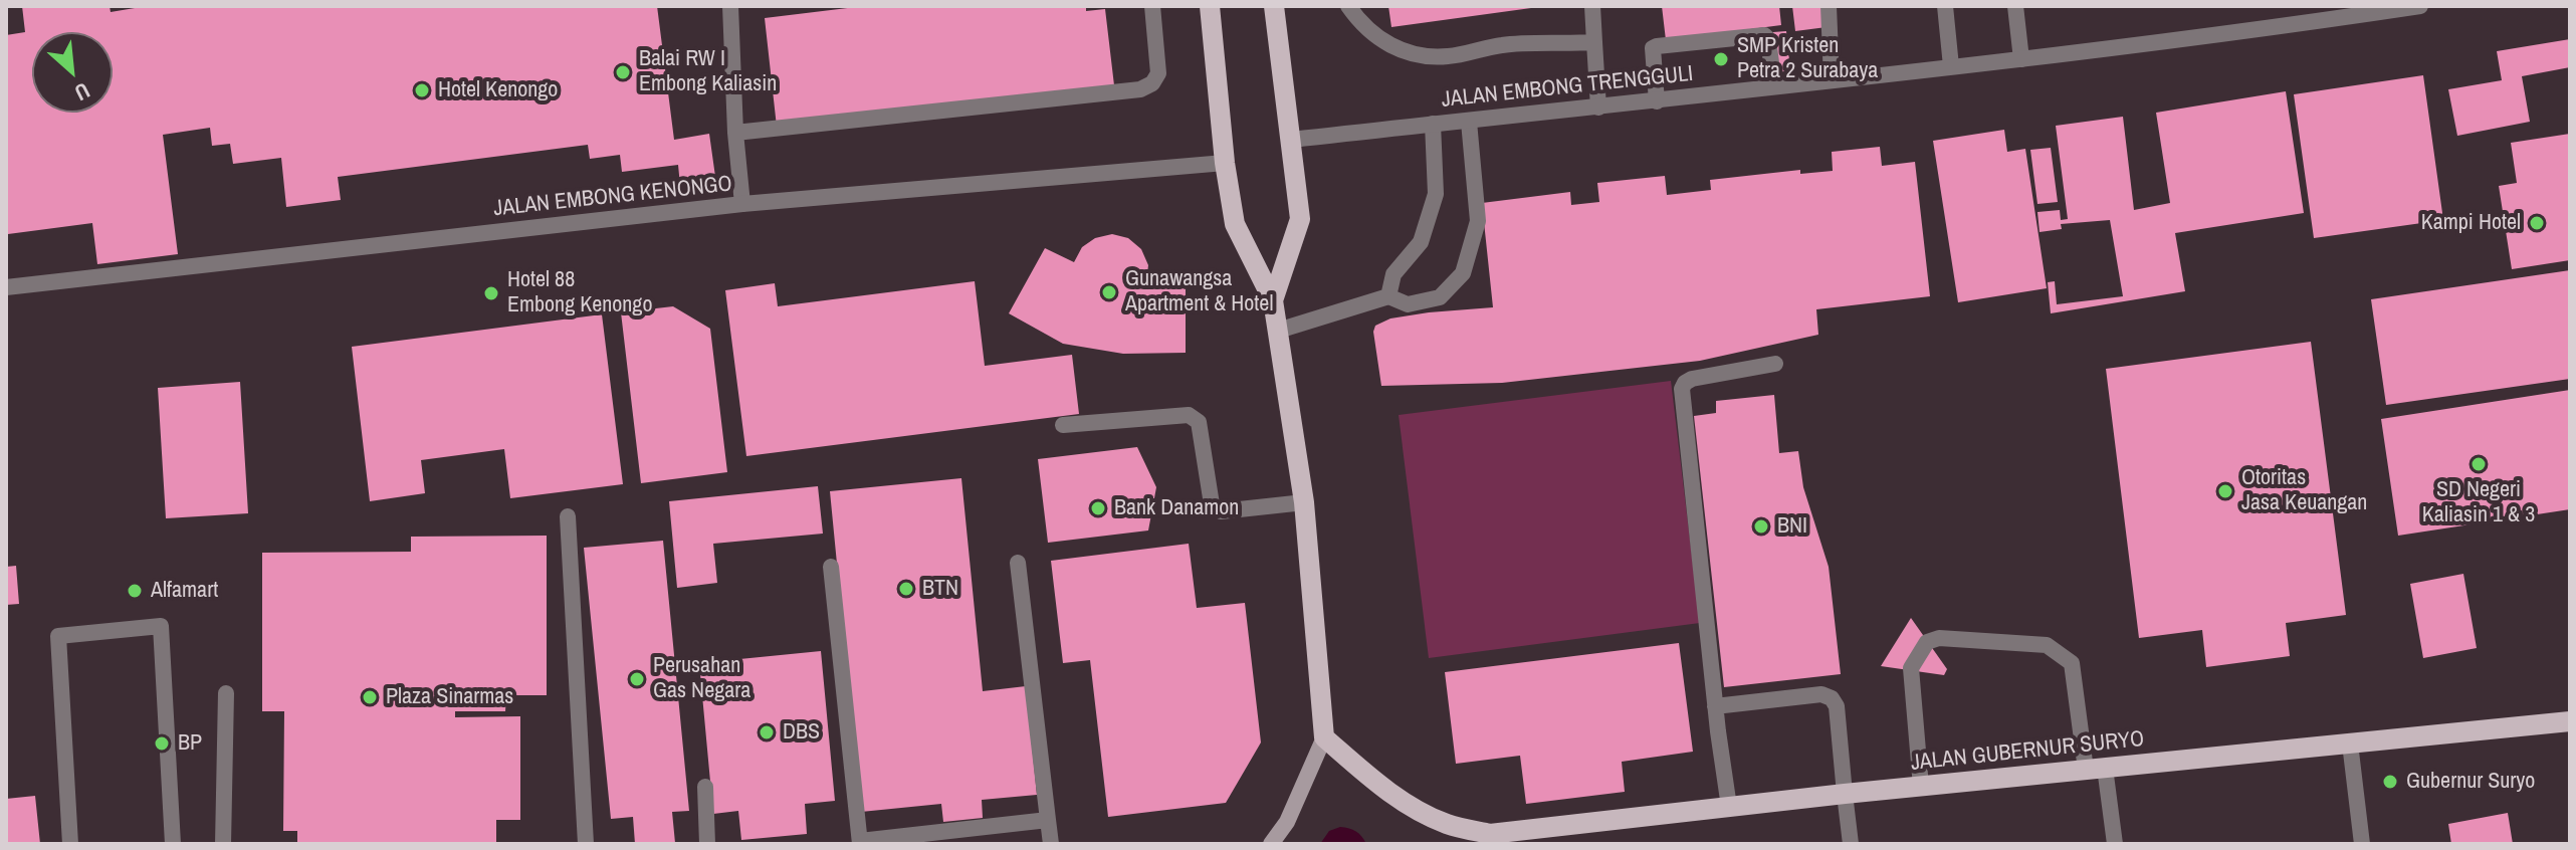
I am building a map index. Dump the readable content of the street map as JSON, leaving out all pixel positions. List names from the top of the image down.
{
  "streets": {
    "main road": ["JALAN GUBERNUR SURYO"],
    "street": ["JALAN EMBONG TRENGGULI", "JALAN EMBONG KENONGO"]
  },
  "places": [
    "SMP Kristen Petra 2 Surabaya",
    "Balai RW I Embong Kaliasin",
    "Hotel Kenongo",
    "Kampi Hotel",
    "Gunawangsa Apartment & Hotel",
    "Hotel 88 Embong Kenongo",
    "SD Negeri Kaliasin 1 & 3",
    "Otoritas Jasa Keuangan",
    "Bank Danamon",
    "BNI",
    "BTN",
    "Alfamart",
    "Perusahan Gas Negara",
    "Plaza Sinarmas",
    "DBS",
    "BP",
    "Gubernur Suryo"
  ],
  "north": "bottom right"
}
